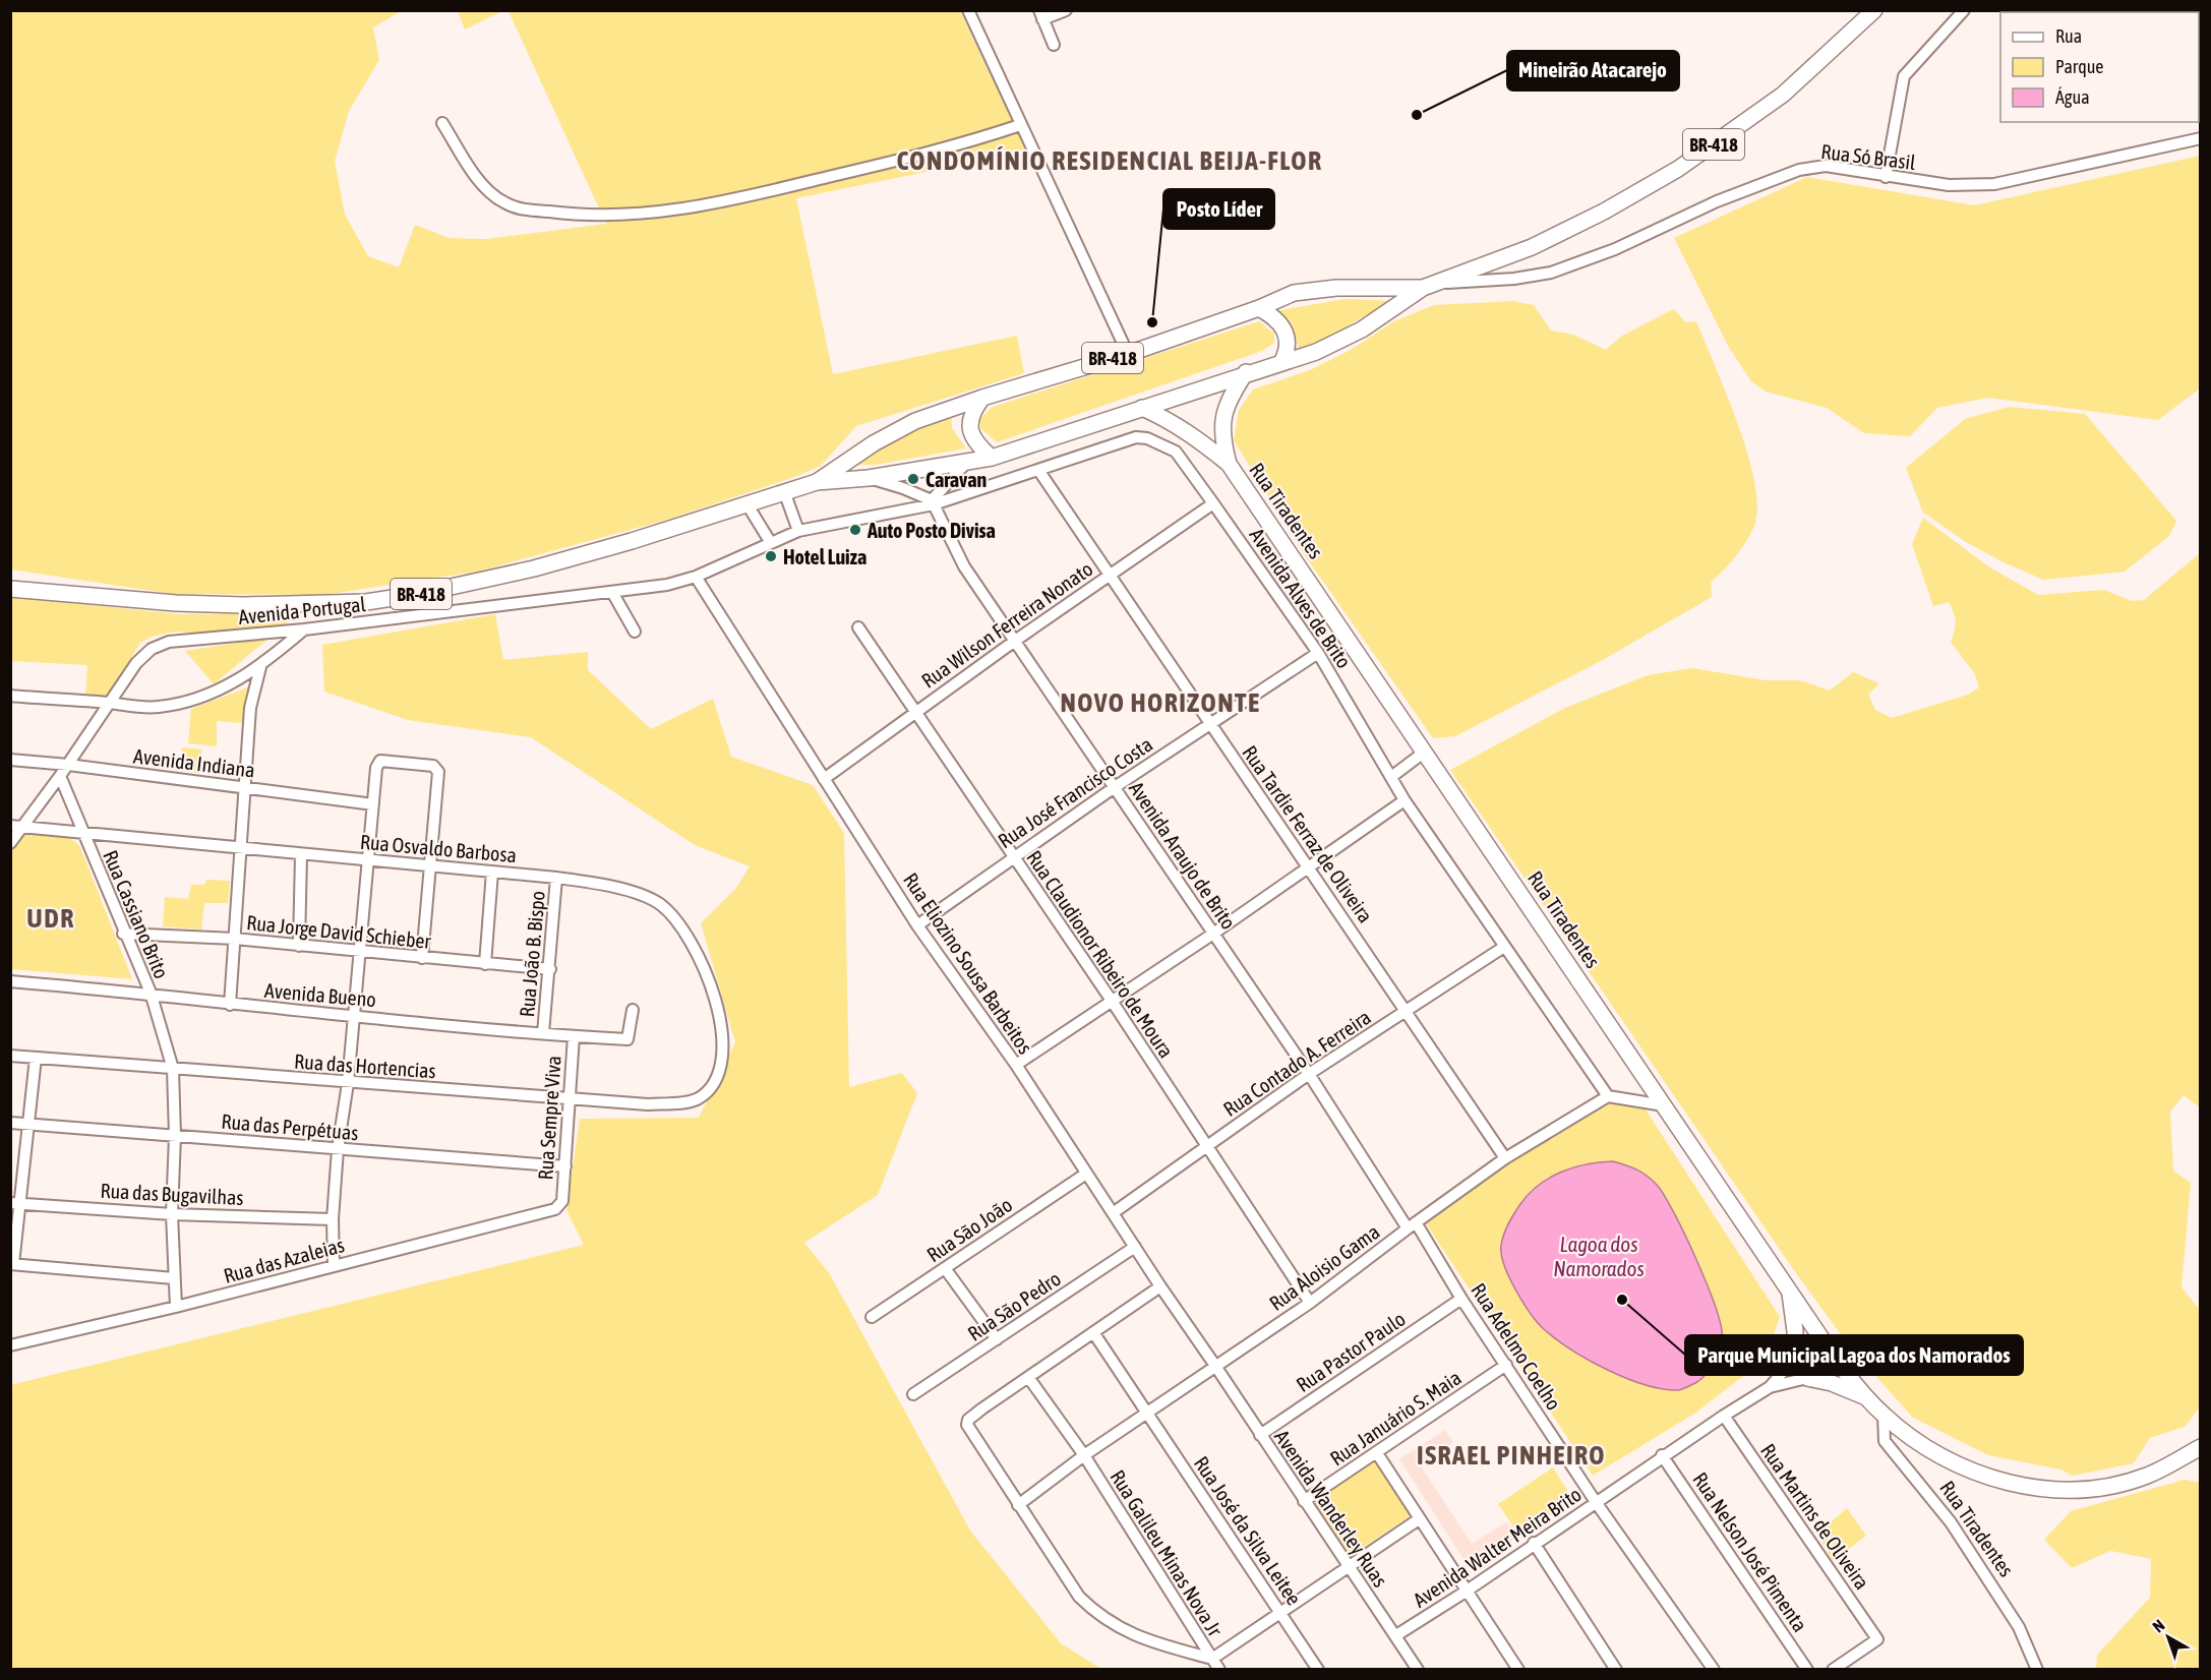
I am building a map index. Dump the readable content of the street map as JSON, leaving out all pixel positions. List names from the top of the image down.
{
  "streets": {
    "main road": ["BR-418", "Rua Tiradentes"],
    "street": [
      "Rua Só Brasil",
      "Avenida Alves de Brito",
      "Avenida Portugal",
      "Rua Wilson Ferreira Nonato",
      "Avenida Indiana",
      "Rua José Francisco Costa",
      "Rua Tardie Ferraz de Oliveira",
      "Rua Osvaldo Barbosa",
      "Avenida Araujo de Brito",
      "Rua Cassiano Brito",
      "Rua Jorge David Schieber",
      "Rua João B. Bispo",
      "Rua Claudionor Ribeiro de Moura",
      "Rua Eliozino Sousa Barbeitos",
      "Avenida Bueno",
      "Rua Contado A. Ferreira",
      "Rua das Hortencias",
      "Rua Sempre Viva",
      "Rua das Perpétuas",
      "Rua das Bugavilhas",
      "Rua São João",
      "Rua das Azaleias",
      "Rua Aloisio Gama",
      "Rua São Pedro",
      "Rua Adelmo Coelho",
      "Rua Pastor Paulo",
      "Rua Januário S. Maia",
      "Avenida Wanderley Ruas",
      "Rua Martins de Oliveira",
      "Rua José da Silva Leitee",
      "Avenida Walter Meira Brito",
      "Rua Nelson José Pimenta",
      "Rua Galileu Minas Nova Jr"
    ]
  },
  "crossings": [
    ["BR-418", "Rua Só Brasil"],
    ["BR-418", "Rua Tiradentes"],
    ["Rua Tiradentes", "Avenida Walter Meira Brito"],
    ["Avenida Alves de Brito", "Avenida Portugal"],
    ["Avenida Alves de Brito", "Rua Wilson Ferreira Nonato"],
    ["Avenida Alves de Brito", "Rua José Francisco Costa"],
    ["Avenida Alves de Brito", "Rua Tardie Ferraz de Oliveira"],
    ["Avenida Alves de Brito", "Avenida Araujo de Brito"],
    ["Avenida Alves de Brito", "Rua Eliozino Sousa Barbeitos"],
    ["Avenida Alves de Brito", "Rua Contado A. Ferreira"],
    ["Avenida Alves de Brito", "Rua Aloisio Gama"],
    ["Avenida Portugal", "Avenida Indiana"],
    ["Avenida Portugal", "Rua Osvaldo Barbosa"],
    ["Avenida Portugal", "Rua Cassiano Brito"],
    ["Avenida Portugal", "Rua Eliozino Sousa Barbeitos"],
    ["Rua Wilson Ferreira Nonato", "Rua Tardie Ferraz de Oliveira"],
    ["Rua Wilson Ferreira Nonato", "Avenida Araujo de Brito"],
    ["Rua Wilson Ferreira Nonato", "Rua Claudionor Ribeiro de Moura"],
    ["Rua Wilson Ferreira Nonato", "Rua Eliozino Sousa Barbeitos"],
    ["Rua José Francisco Costa", "Rua Tardie Ferraz de Oliveira"],
    ["Rua José Francisco Costa", "Avenida Araujo de Brito"],
    ["Rua José Francisco Costa", "Rua Claudionor Ribeiro de Moura"],
    ["Rua José Francisco Costa", "Rua Eliozino Sousa Barbeitos"],
    ["Rua Tardie Ferraz de Oliveira", "Rua Contado A. Ferreira"],
    ["Rua Tardie Ferraz de Oliveira", "Rua Aloisio Gama"],
    ["Rua Osvaldo Barbosa", "Rua Cassiano Brito"],
    ["Rua Osvaldo Barbosa", "Rua João B. Bispo"],
    ["Rua Osvaldo Barbosa", "Rua das Hortencias"],
    ["Avenida Araujo de Brito", "Rua Contado A. Ferreira"],
    ["Avenida Araujo de Brito", "Rua Aloisio Gama"],
    ["Avenida Araujo de Brito", "Rua Adelmo Coelho"],
    ["Rua Cassiano Brito", "Rua Jorge David Schieber"],
    ["Rua Cassiano Brito", "Avenida Bueno"],
    ["Rua Cassiano Brito", "Rua das Hortencias"],
    ["Rua Cassiano Brito", "Rua das Perpétuas"],
    ["Rua Cassiano Brito", "Rua das Bugavilhas"],
    ["Rua Cassiano Brito", "Rua das Azaleias"],
    ["Rua Jorge David Schieber", "Rua João B. Bispo"],
    ["Rua João B. Bispo", "Avenida Bueno"],
    ["Rua Claudionor Ribeiro de Moura", "Rua Contado A. Ferreira"],
    ["Rua Claudionor Ribeiro de Moura", "Rua Aloisio Gama"],
    ["Rua Eliozino Sousa Barbeitos", "Rua Contado A. Ferreira"],
    ["Rua Eliozino Sousa Barbeitos", "Rua São João"],
    ["Rua Eliozino Sousa Barbeitos", "Rua Aloisio Gama"],
    ["Rua Eliozino Sousa Barbeitos", "Rua São Pedro"],
    ["Rua Eliozino Sousa Barbeitos", "Avenida Wanderley Ruas"],
    ["Avenida Bueno", "Rua Sempre Viva"],
    ["Rua das Hortencias", "Rua Sempre Viva"],
    ["Rua Sempre Viva", "Rua das Perpétuas"],
    ["Rua Sempre Viva", "Rua das Azaleias"],
    ["Rua Aloisio Gama", "Rua Adelmo Coelho"],
    ["Rua Aloisio Gama", "Avenida Wanderley Ruas"],
    ["Rua Aloisio Gama", "Rua José da Silva Leitee"],
    ["Rua Aloisio Gama", "Rua Galileu Minas Nova Jr"],
    ["Rua Adelmo Coelho", "Rua Pastor Paulo"],
    ["Rua Adelmo Coelho", "Rua Januário S. Maia"],
    ["Rua Adelmo Coelho", "Avenida Walter Meira Brito"],
    ["Rua Pastor Paulo", "Avenida Wanderley Ruas"],
    ["Rua Januário S. Maia", "Avenida Wanderley Ruas"],
    ["Avenida Wanderley Ruas", "Avenida Walter Meira Brito"],
    ["Rua Martins de Oliveira", "Avenida Walter Meira Brito"],
    ["Avenida Walter Meira Brito", "Rua Nelson José Pimenta"]
  ],
  "districts": [
    "CONDOMÍNIO RESIDENCIAL BEIJA-FLOR",
    "NOVO HORIZONTE",
    "UDR",
    "ISRAEL PINHEIRO"
  ],
  "water": ["Lagoa dos Namorados"],
  "places": [
    "Mineirão Atacarejo",
    "Posto Líder",
    "Caravan",
    "Auto Posto Divisa",
    "Hotel Luiza",
    "Parque Municipal Lagoa dos Namorados"
  ],
  "legend": ["Rua", "Parque", "Água"],
  "north": "top left"
}
